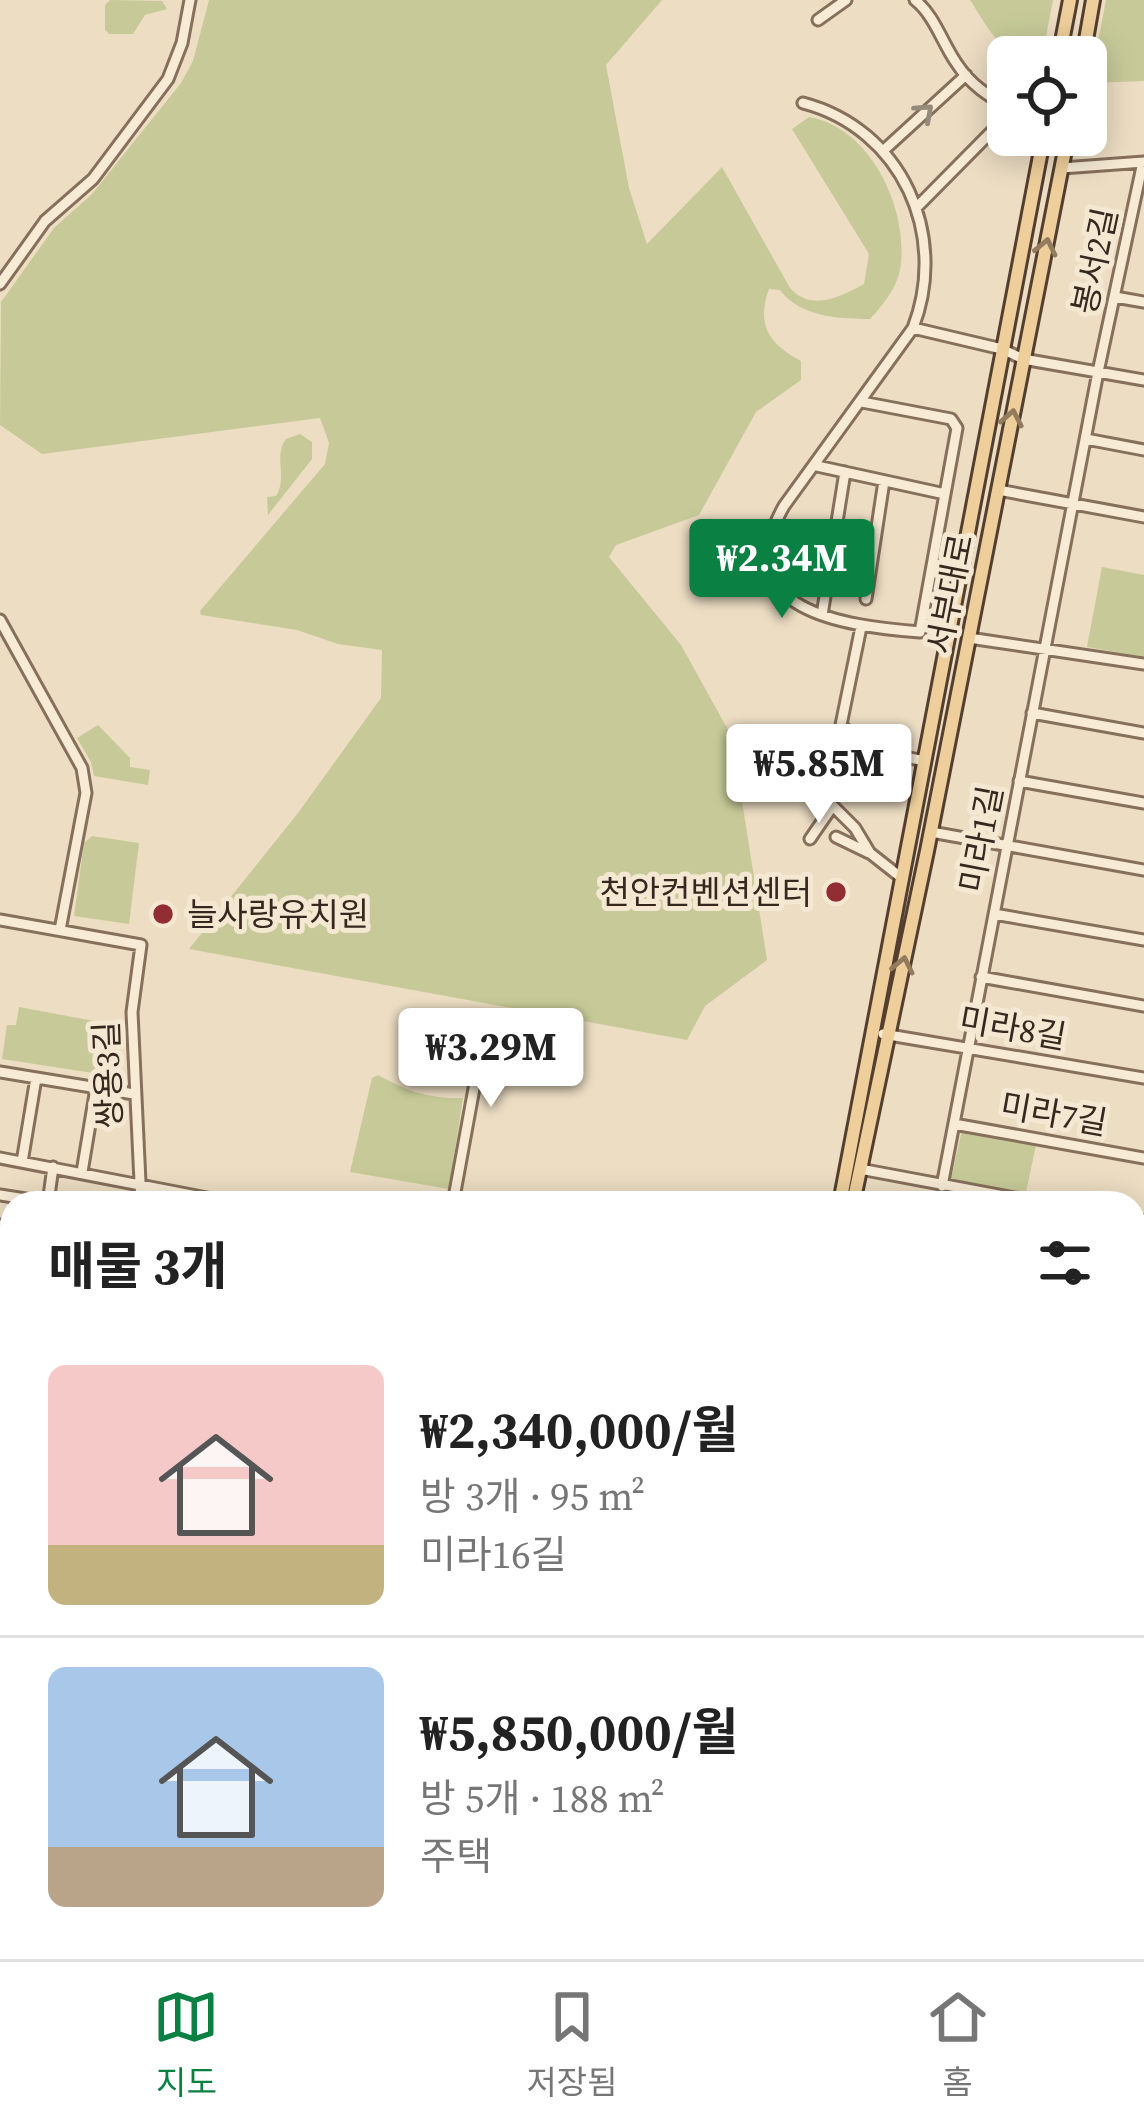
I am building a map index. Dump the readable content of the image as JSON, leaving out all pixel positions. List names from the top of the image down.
{
  "streets": {
    "main road": ["서부대로"],
    "street": [
      "봉서2길",
      "미라1길",
      "미라8길",
      "쌍용3길",
      "미라7길"
    ]
  },
  "crossings": [
    ["봉서2길", "미라1길"],
    ["서부대로", "미라8길"],
    ["미라1길", "미라8길"],
    ["미라1길", "미라7길"]
  ],
  "places": ["천안컨벤션센터", "늘사랑유치원"],
  "page": {
    "price": ["₩2.34M", "₩5.85M", "₩3.29M"],
    "heading": "매물 3개",
    "list": [
      {
        "name": "₩2,340,000/월",
        "note": "방 3개 · 95 m² · 미라16길"
      },
      {
        "name": "₩5,850,000/월",
        "note": "방 5개 · 188 m² · 주택"
      }
    ],
    "tabs": ["지도", "저장됨", "홈"]
  }
}
